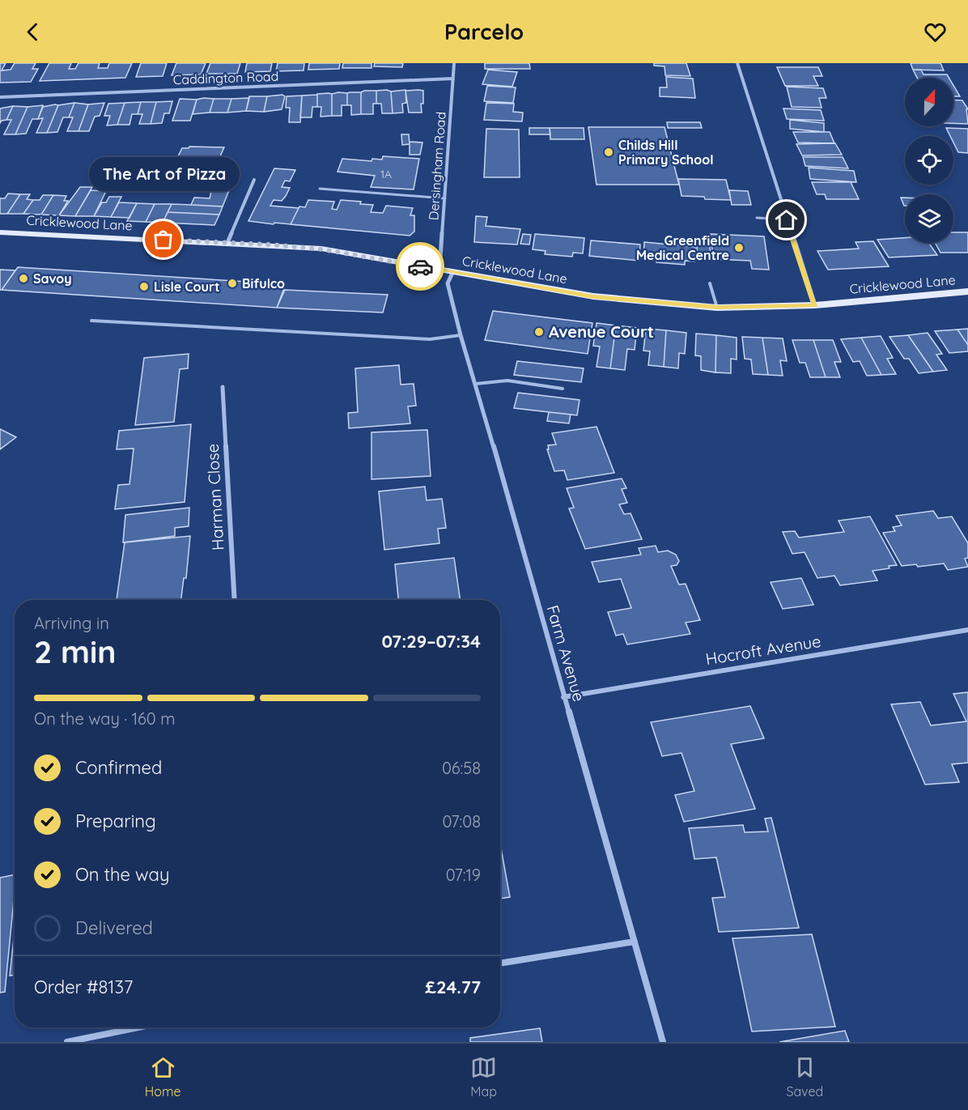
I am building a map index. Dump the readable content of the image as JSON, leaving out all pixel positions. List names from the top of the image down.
{
  "streets": {
    "main road": ["Cricklewood Lane"],
    "street": [
      "Caddington Road",
      "Dersingham Road",
      "Harman Close",
      "Hocroft Avenue",
      "Farm Avenue"
    ]
  },
  "crossings": [
    ["Caddington Road", "Dersingham Road"],
    ["Dersingham Road", "Cricklewood Lane"],
    ["Cricklewood Lane", "Farm Avenue"],
    ["Hocroft Avenue", "Farm Avenue"]
  ],
  "places": [
    "Childs Hill Primary School",
    "The Art of Pizza",
    "Greenfield Medical Centre",
    "Savoy",
    "Bifulco",
    "Lisle Court",
    "Avenue Court"
  ],
  "house_numbers": ["1A"],
  "north": "top",
  "page": {
    "header": "Parcelo",
    "bubble": "The Art of Pizza",
    "heading": ["2 min", "Arriving in", "07:29–07:34"],
    "panel": ["Order #8137", "£24.77"],
    "bar": "On the way · 160 m",
    "list": [
      ["Confirmed", "06:58"],
      ["Preparing", "07:08"],
      ["On the way", "07:19"],
      "Delivered"
    ],
    "tabs": ["Home", "Map", "Saved"]
  }
}
